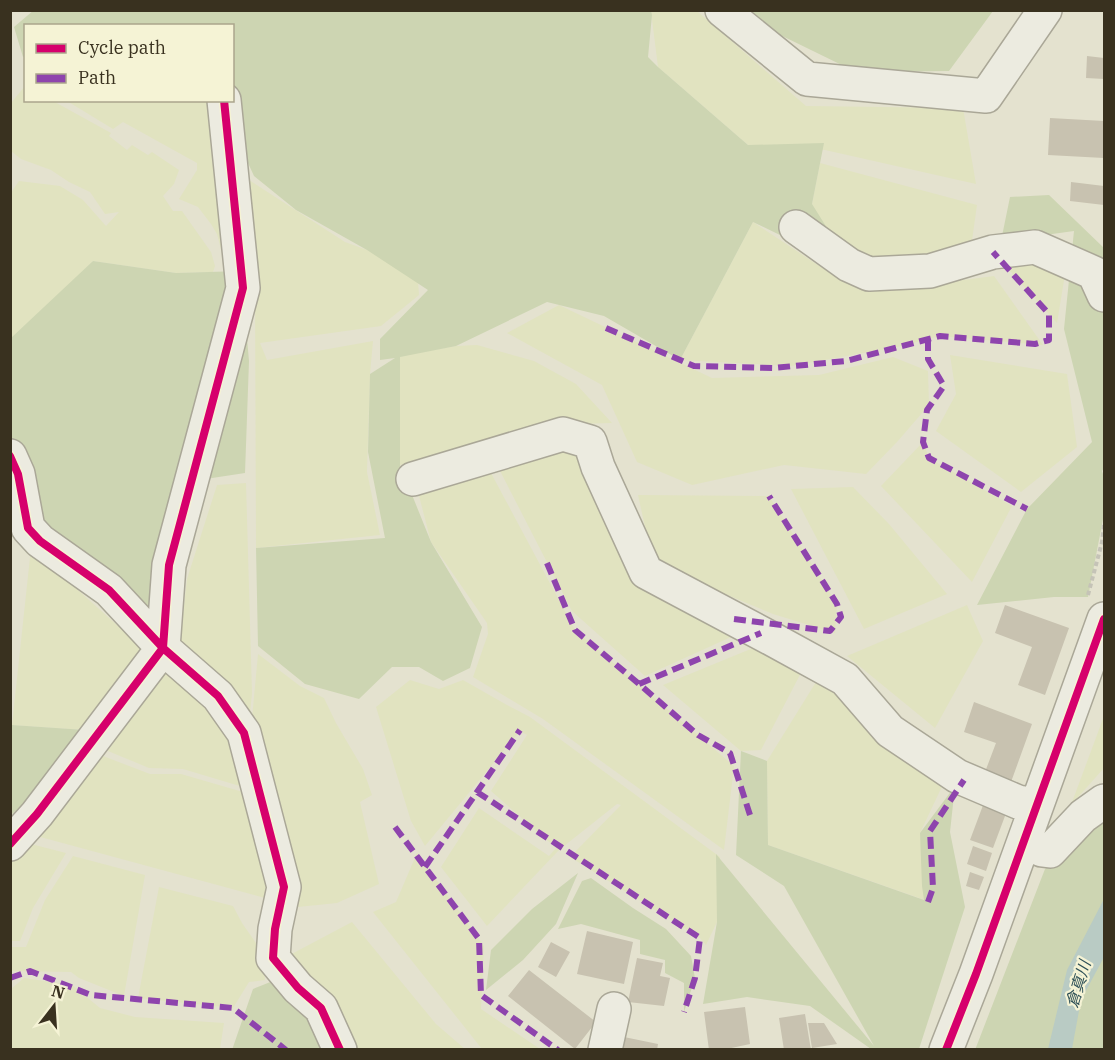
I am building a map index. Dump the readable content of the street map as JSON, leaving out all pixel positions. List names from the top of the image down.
{
  "water": ["倉真川"],
  "legend": ["Cycle path", "Path"],
  "north": "top"
}
